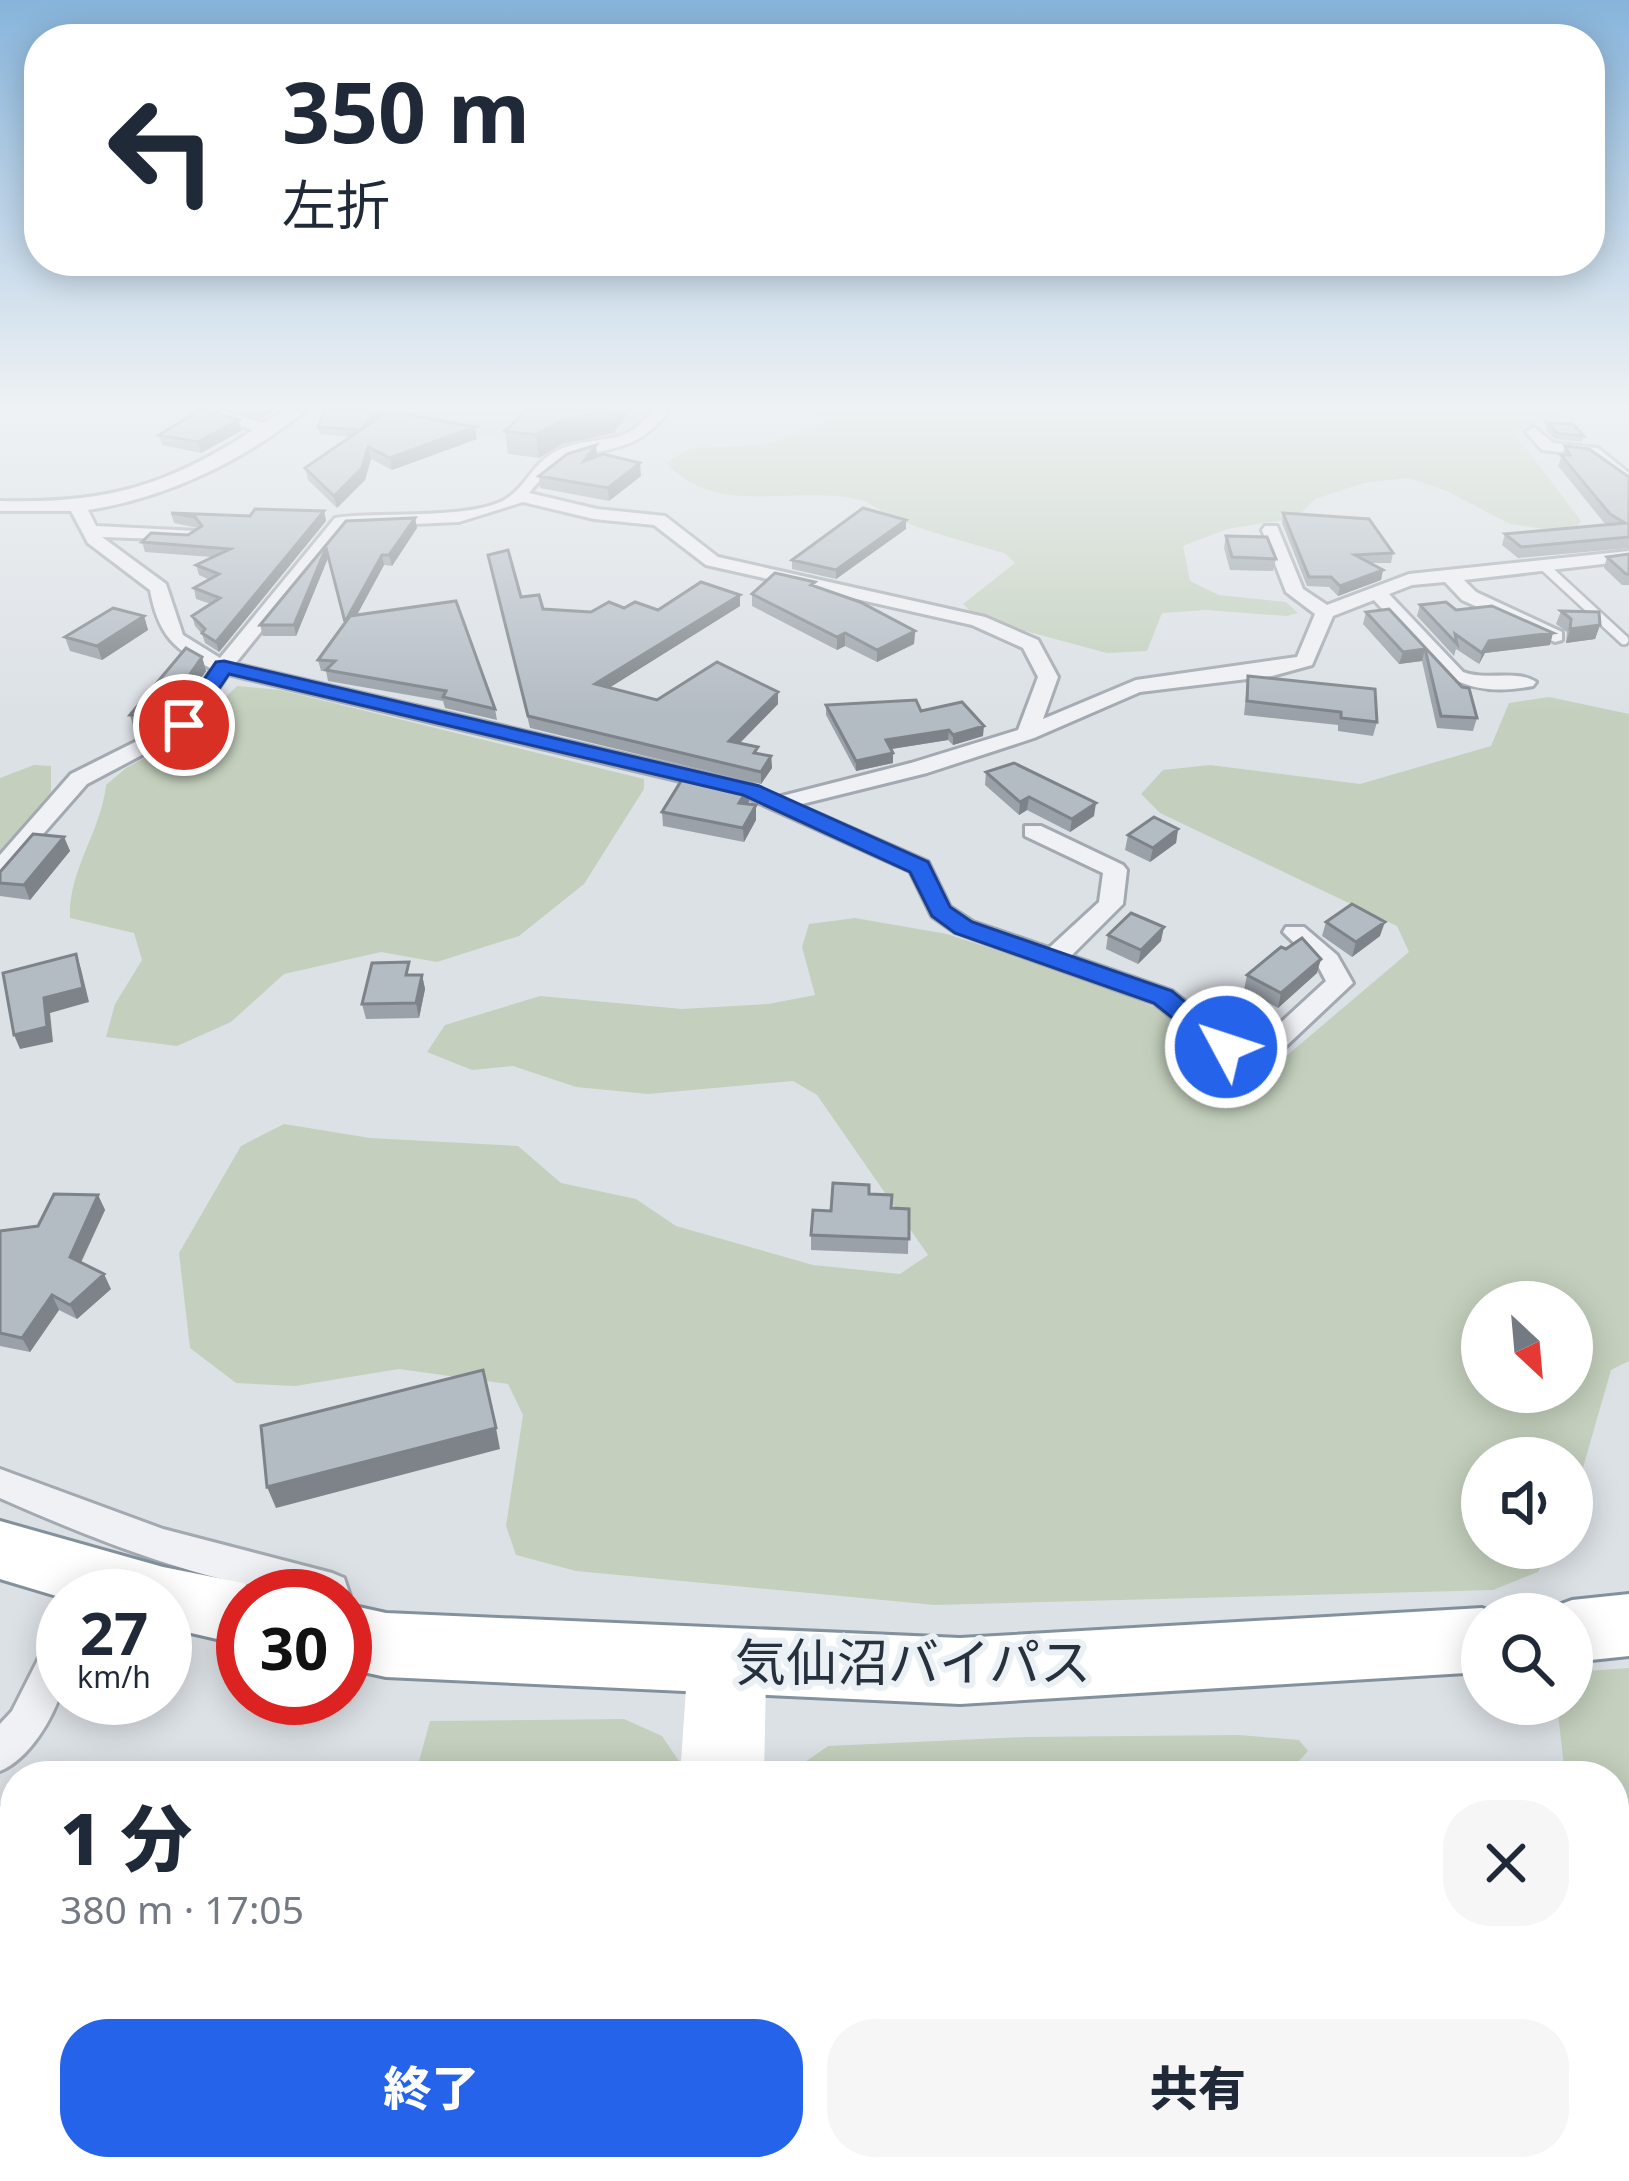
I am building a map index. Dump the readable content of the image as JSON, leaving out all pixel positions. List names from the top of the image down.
{
  "streets": {
    "highway": ["気仙沼バイパス"]
  },
  "north": "bottom right",
  "page": {
    "turn": ["350 m", "左折"],
    "speed": "27 km/h",
    "limit": "30",
    "heading": ["1 分", "380 m · 17:05"],
    "buttons": ["終了", "共有"]
  }
}
